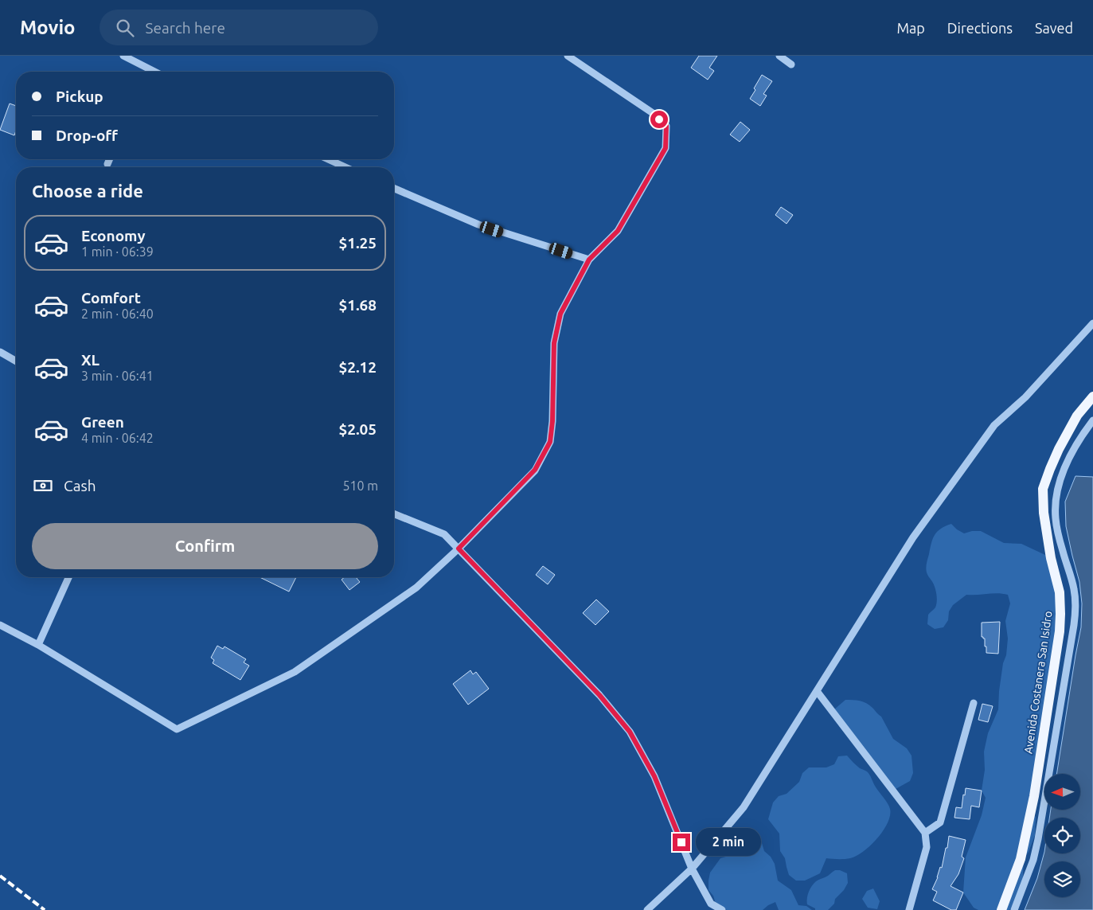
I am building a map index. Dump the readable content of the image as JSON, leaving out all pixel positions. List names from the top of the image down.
{
  "streets": {
    "main road": ["Avenida Costanera San Isidro"]
  },
  "north": "left",
  "page": {
    "header": "Movio",
    "search": "Search here",
    "nav": ["Map", "Directions", "Saved"],
    "banner": ["Pickup", "Drop-off"],
    "heading": "Choose a ride",
    "list": [
      {
        "name": "Economy",
        "note": "1 min · 06:39",
        "value": "$1.25"
      },
      {
        "name": "Comfort",
        "note": "2 min · 06:40",
        "value": "$1.68"
      },
      {
        "name": "XL",
        "note": "3 min · 06:41",
        "value": "$2.12"
      },
      {
        "name": "Green",
        "note": "4 min · 06:42",
        "value": "$2.05"
      }
    ],
    "pay": ["Cash", "510 m"],
    "buttons": "Confirm",
    "bubble": "2 min"
  }
}
